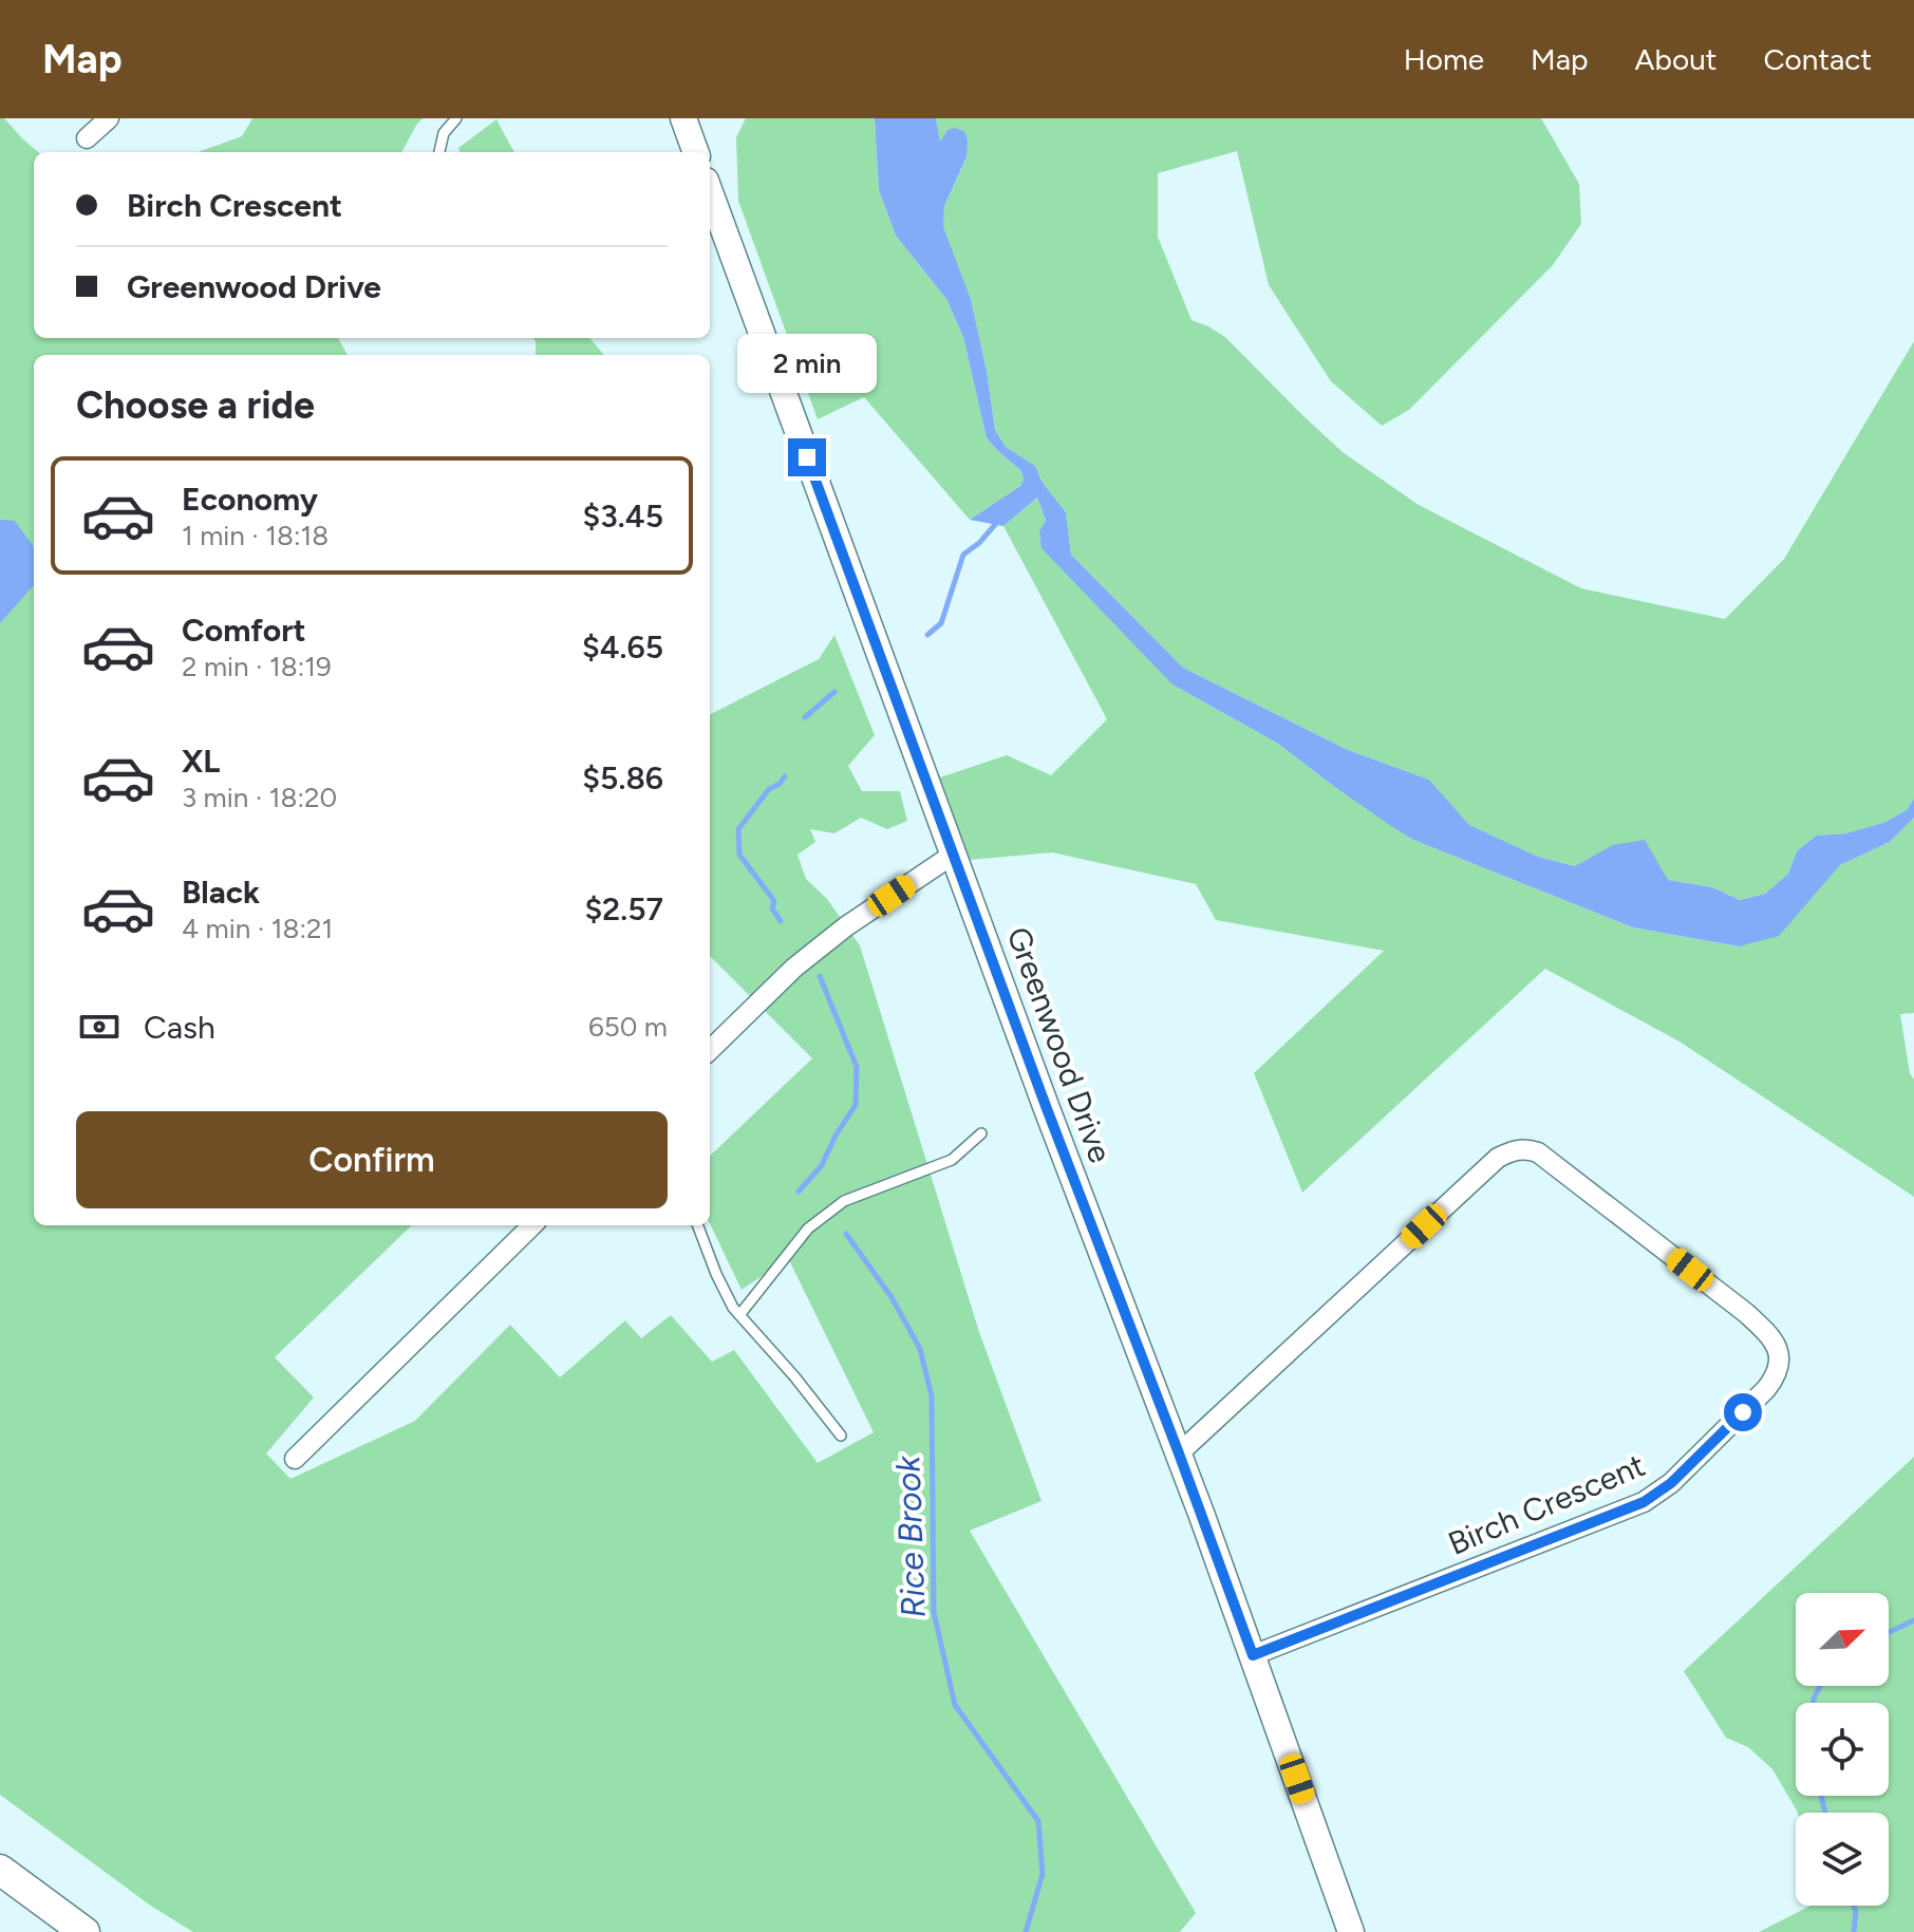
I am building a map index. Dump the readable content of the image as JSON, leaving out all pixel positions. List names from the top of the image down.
{
  "streets": {
    "main road": ["Greenwood Drive"],
    "street": ["Birch Crescent"]
  },
  "crossings": [
    ["Greenwood Drive", "Birch Crescent"]
  ],
  "water": ["Rice Brook"],
  "north": "top right",
  "page": {
    "header": "Map",
    "nav": [
      "Home",
      "Map",
      "About",
      "Contact"
    ],
    "banner": ["Birch Crescent", "Greenwood Drive"],
    "bubble": "2 min",
    "heading": "Choose a ride",
    "list": [
      {
        "name": "Economy",
        "note": "1 min · 18:18",
        "value": "$3.45"
      },
      {
        "name": "Comfort",
        "note": "2 min · 18:19",
        "value": "$4.65"
      },
      {
        "name": "XL",
        "note": "3 min · 18:20",
        "value": "$5.86"
      },
      {
        "name": "Black",
        "note": "4 min · 18:21",
        "value": "$2.57"
      }
    ],
    "pay": ["Cash", "650 m"],
    "buttons": "Confirm"
  }
}
